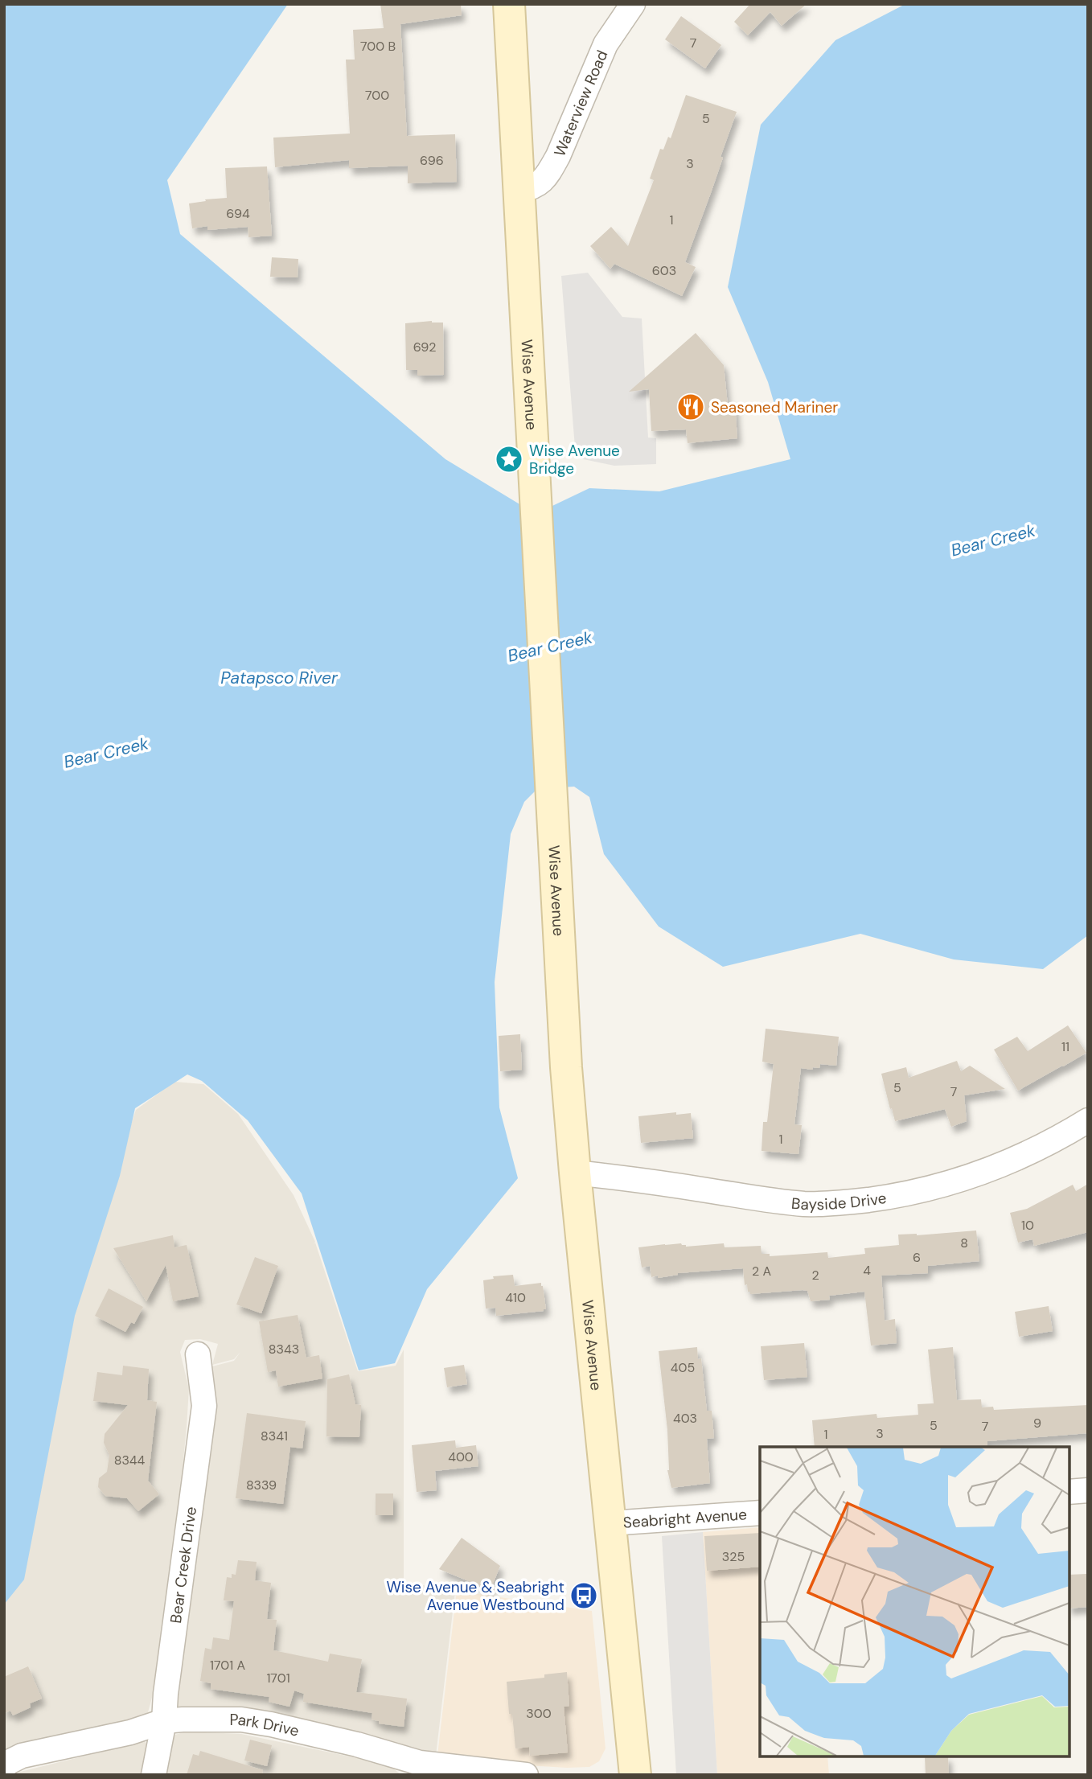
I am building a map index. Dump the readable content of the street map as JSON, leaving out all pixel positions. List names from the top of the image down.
{
  "streets": {
    "main road": ["Wise Avenue"],
    "street": [
      "Waterview Road",
      "Bayside Drive",
      "Seabright Avenue",
      "Bear Creek Drive",
      "Park Drive"
    ]
  },
  "crossings": [
    ["Waterview Road", "Wise Avenue"],
    ["Wise Avenue", "Bayside Drive"],
    ["Wise Avenue", "Seabright Avenue"],
    ["Bear Creek Drive", "Park Drive"]
  ],
  "water": ["Bear Creek", "Patapsco River"],
  "places": {
    "restaurant": ["Seasoned Mariner"],
    "place": ["Wise Avenue Bridge"],
    "bus stop": ["Wise Avenue & Seabright Avenue Westbound"]
  },
  "house_numbers": [
    "7",
    "700 B",
    "700",
    "5",
    "696",
    "3",
    "694",
    "1",
    "603",
    "692",
    "11",
    "5",
    "7",
    "1",
    "10",
    "8",
    "6",
    "4",
    "2 A",
    "2",
    "410",
    "8343",
    "405",
    "403",
    "9",
    "5",
    "7",
    "3",
    "1",
    "8341",
    "400",
    "8344",
    "8339",
    "325",
    "1701 A",
    "1701",
    "300"
  ]
}
